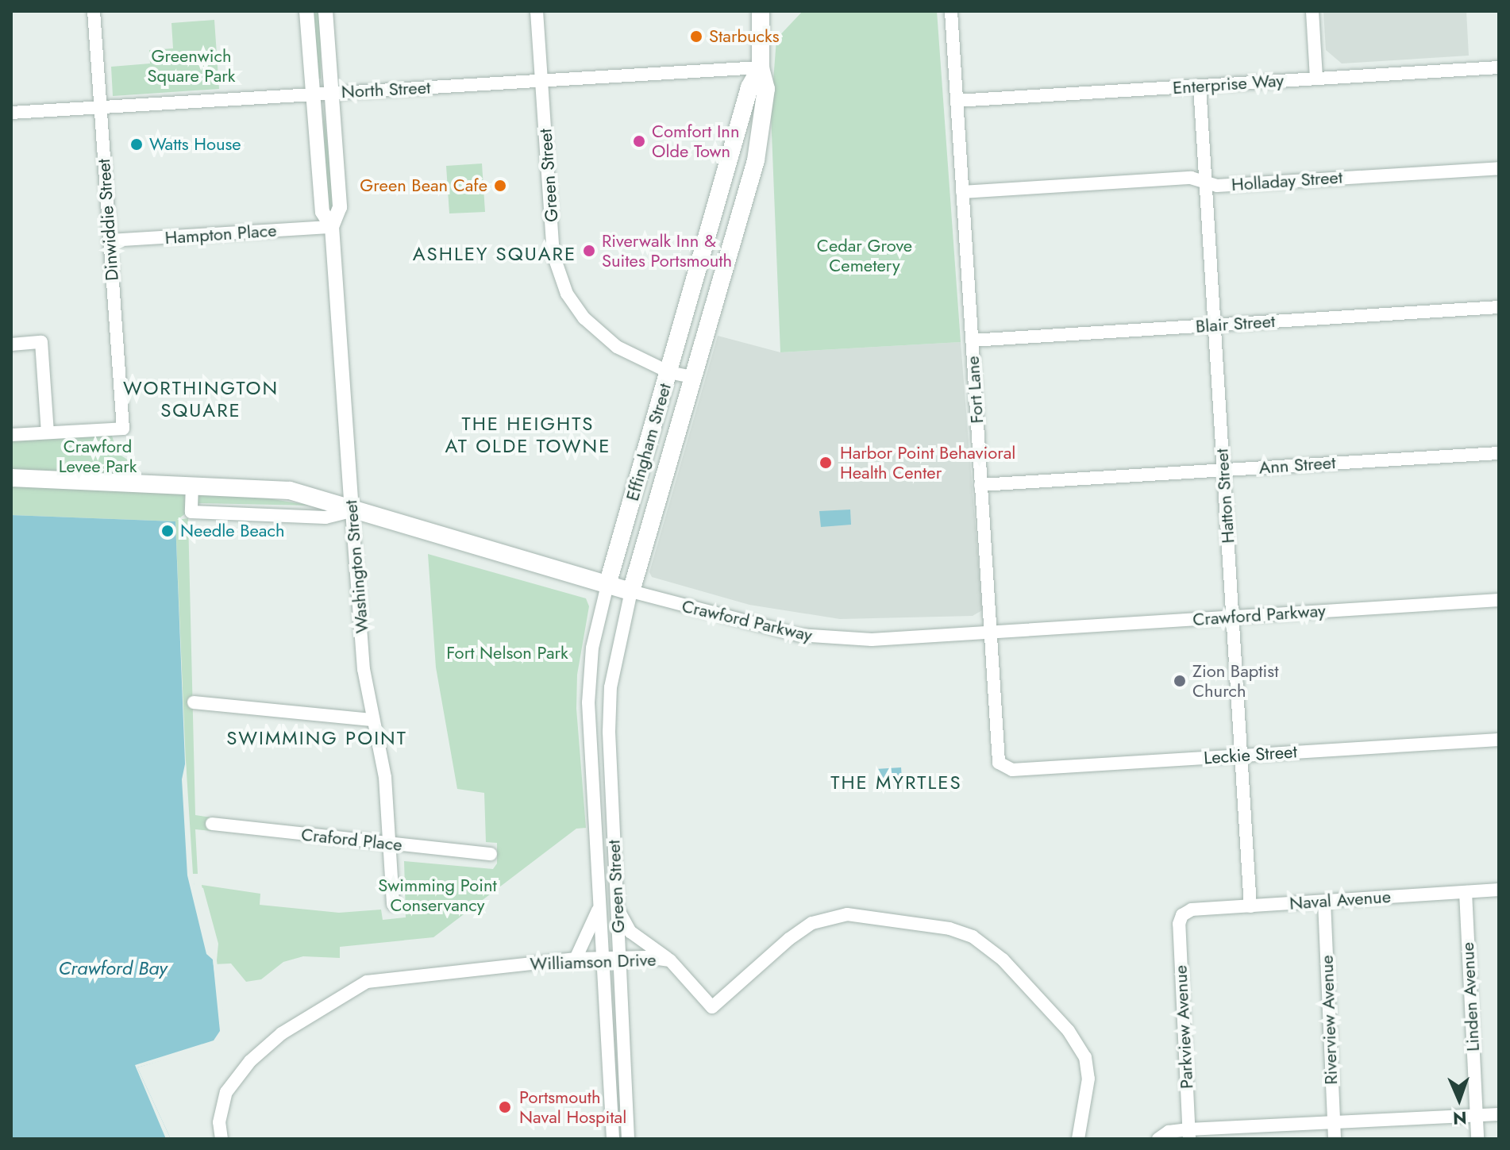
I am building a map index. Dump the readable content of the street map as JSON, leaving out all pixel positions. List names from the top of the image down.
{
  "streets": {
    "main road": ["Effingham Street", "Crawford Parkway"],
    "street": [
      "Enterprise Way",
      "North Street",
      "Green Street",
      "Holladay Street",
      "Dinwiddie Street",
      "Hampton Place",
      "Blair Street",
      "Fort Lane",
      "Ann Street",
      "Hatton Street",
      "Washington Street",
      "Leckie Street",
      "Craford Place",
      "Naval Avenue",
      "Williamson Drive",
      "Linden Avenue",
      "Riverview Avenue",
      "Parkview Avenue"
    ]
  },
  "crossings": [
    ["Enterprise Way", "Fort Lane"],
    ["Enterprise Way", "Hatton Street"],
    ["North Street", "Green Street"],
    ["North Street", "Dinwiddie Street"],
    ["North Street", "Effingham Street"],
    ["North Street", "Washington Street"],
    ["Green Street", "Effingham Street"],
    ["Green Street", "Williamson Drive"],
    ["Holladay Street", "Fort Lane"],
    ["Holladay Street", "Hatton Street"],
    ["Dinwiddie Street", "Hampton Place"],
    ["Hampton Place", "Washington Street"],
    ["Blair Street", "Fort Lane"],
    ["Blair Street", "Hatton Street"],
    ["Fort Lane", "Ann Street"],
    ["Fort Lane", "Crawford Parkway"],
    ["Fort Lane", "Leckie Street"],
    ["Effingham Street", "Crawford Parkway"],
    ["Ann Street", "Hatton Street"],
    ["Hatton Street", "Crawford Parkway"],
    ["Hatton Street", "Leckie Street"],
    ["Hatton Street", "Naval Avenue"],
    ["Washington Street", "Crawford Parkway"],
    ["Washington Street", "Craford Place"],
    ["Naval Avenue", "Linden Avenue"],
    ["Naval Avenue", "Riverview Avenue"],
    ["Naval Avenue", "Parkview Avenue"]
  ],
  "districts": [
    "ASHLEY SQUARE",
    "WORTHINGTON SQUARE",
    "THE HEIGHTS AT OLDE TOWNE",
    "SWIMMING POINT",
    "THE MYRTLES"
  ],
  "water": ["Crawford Bay"],
  "parks": [
    "Greenwich Square Park",
    "Cedar Grove Cemetery",
    "Crawford Levee Park",
    "Fort Nelson Park",
    "Swimming Point Conservancy"
  ],
  "places": [
    "Starbucks",
    "Comfort Inn Olde Town",
    "Watts House",
    "Green Bean Cafe",
    "Riverwalk Inn & Suites Portsmouth",
    "Harbor Point Behavioral Health Center",
    "Needle Beach",
    "Zion Baptist Church",
    "Portsmouth Naval Hospital"
  ],
  "north": "bottom"
}
